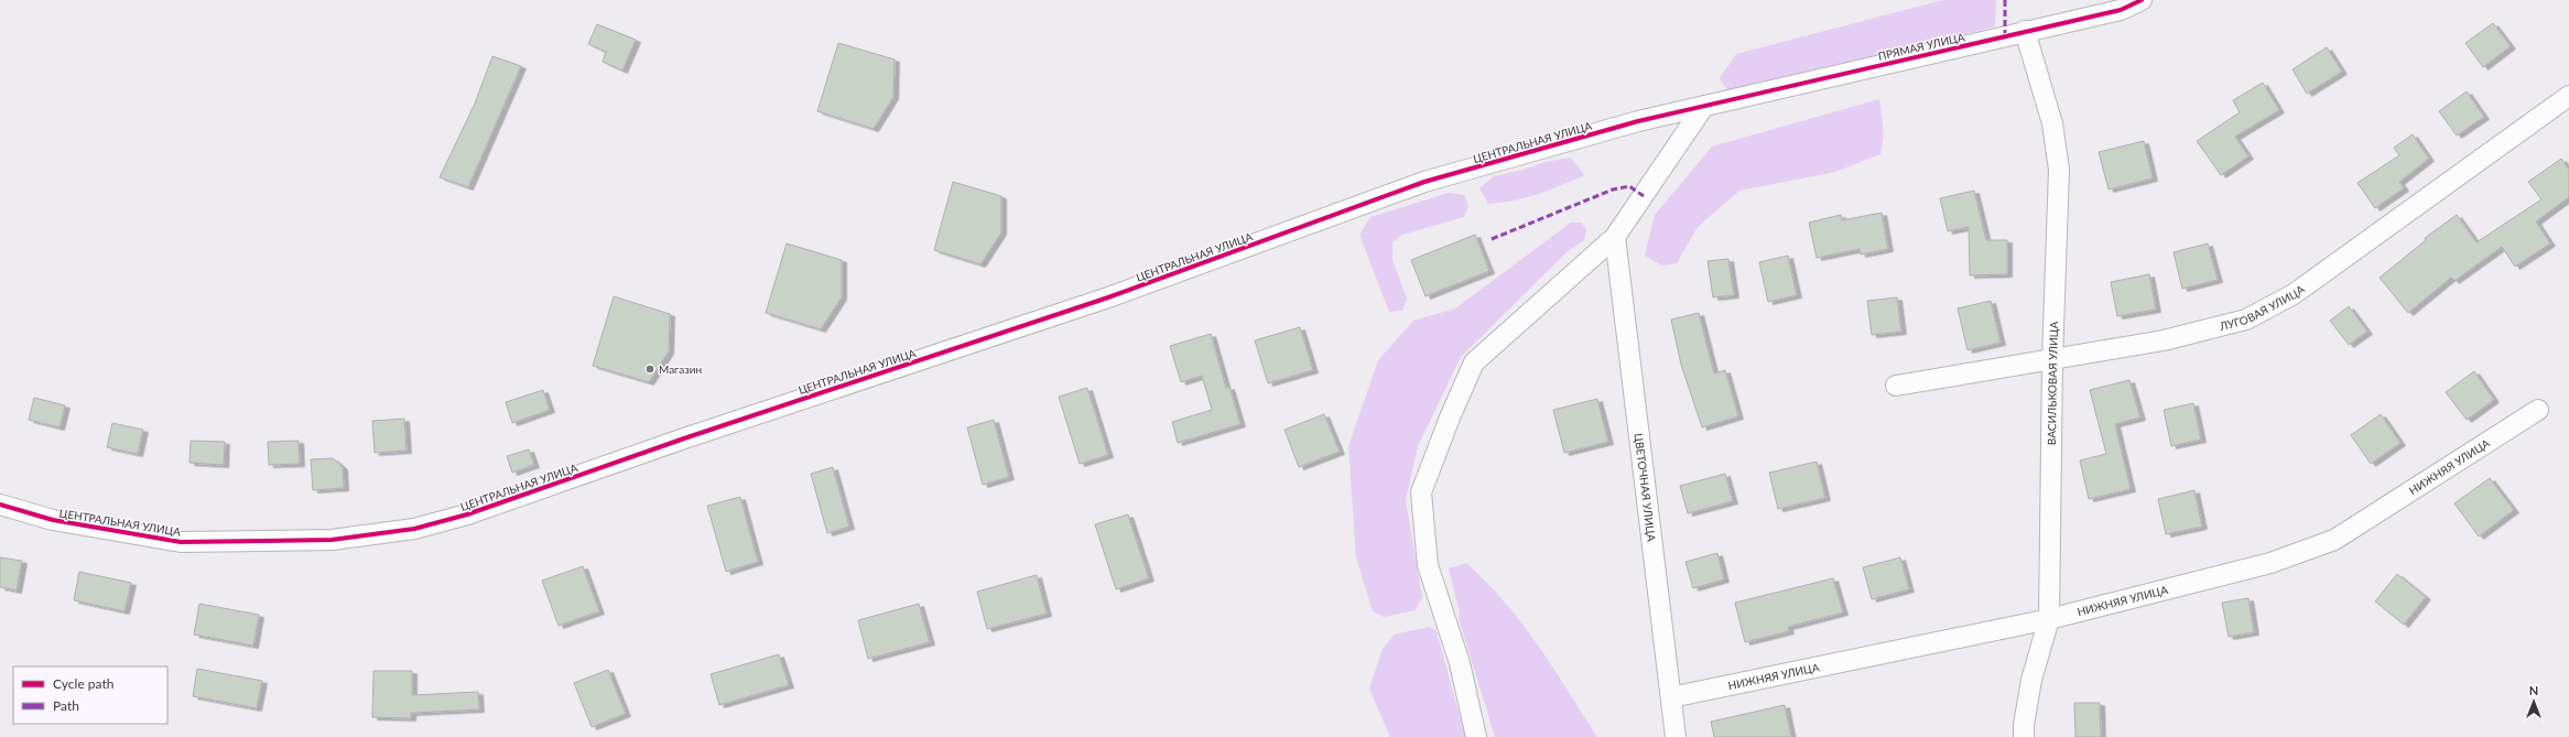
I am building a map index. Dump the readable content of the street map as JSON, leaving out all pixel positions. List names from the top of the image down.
{
  "streets": {
    "street": [
      "ПРЯМАЯ УЛИЦА",
      "ЦЕНТРАЛЬНАЯ УЛИЦА",
      "ЛУГОВАЯ УЛИЦА",
      "ВАСИЛЬКОВАЯ УЛИЦА",
      "НИЖНЯЯ УЛИЦА",
      "ЦВЕТОЧНАЯ УЛИЦА"
    ]
  },
  "crossings": [
    ["ПРЯМАЯ УЛИЦА", "ЦЕНТРАЛЬНАЯ УЛИЦА"],
    ["ПРЯМАЯ УЛИЦА", "ВАСИЛЬКОВАЯ УЛИЦА"],
    ["ЛУГОВАЯ УЛИЦА", "ВАСИЛЬКОВАЯ УЛИЦА"],
    ["ВАСИЛЬКОВАЯ УЛИЦА", "НИЖНЯЯ УЛИЦА"],
    ["НИЖНЯЯ УЛИЦА", "ЦВЕТОЧНАЯ УЛИЦА"]
  ],
  "places": ["Магазин"],
  "legend": ["Cycle path", "Path"],
  "north": "top"
}
